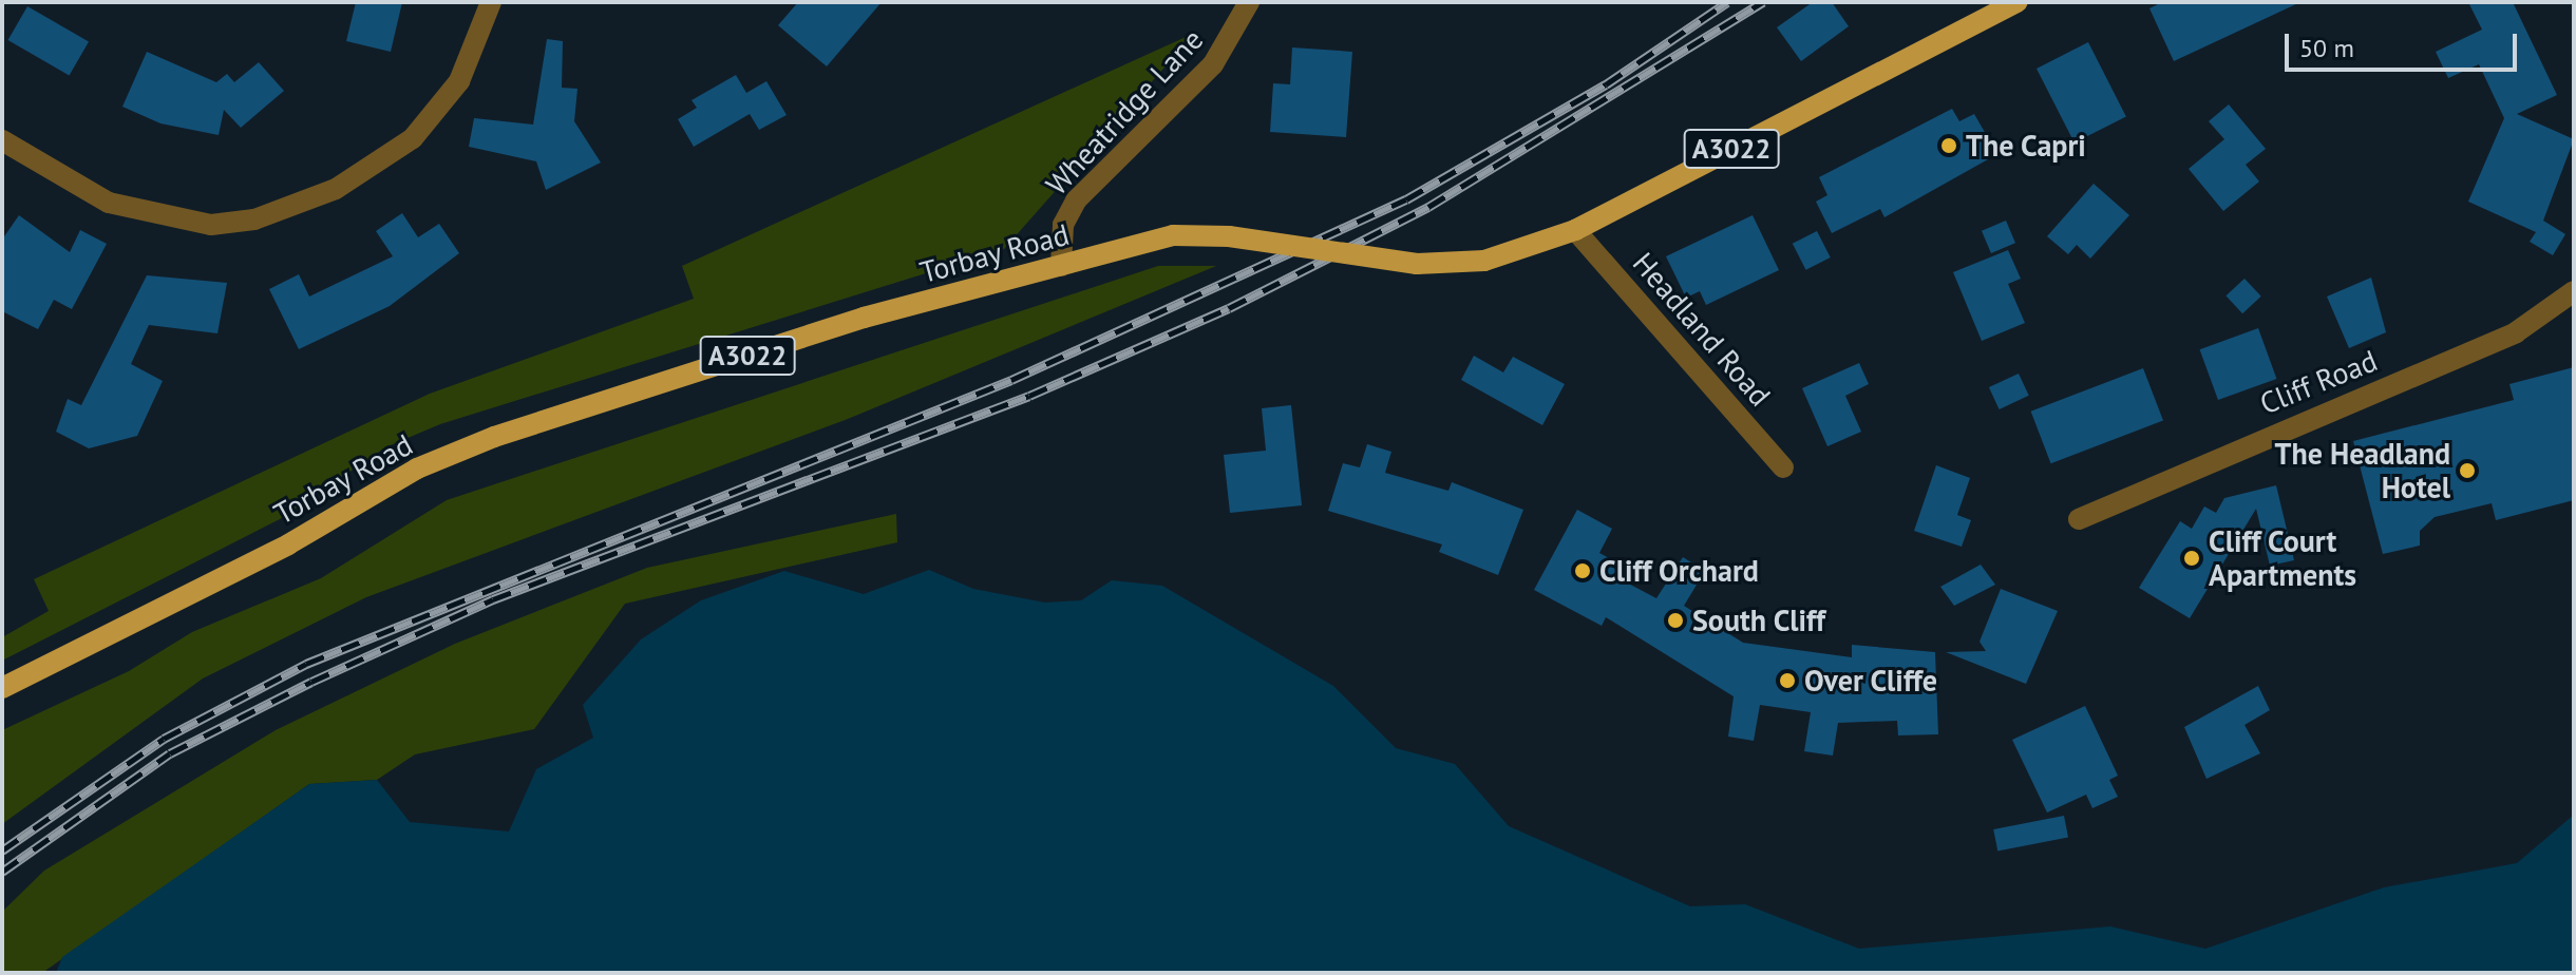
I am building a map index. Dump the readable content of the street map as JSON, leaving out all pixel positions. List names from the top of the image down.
{
  "streets": {
    "main road": ["A3022", "Torbay Road"],
    "street": ["Wheatridge Lane", "Headland Road", "Cliff Road"]
  },
  "crossings": [
    ["Wheatridge Lane", "Torbay Road"],
    ["Torbay Road", "Headland Road"]
  ],
  "places": [
    "The Capri",
    "The Headland Hotel",
    "Cliff Court Apartments",
    "Cliff Orchard",
    "South Cliff",
    "Over Cliffe"
  ],
  "scale_bar": "50 m"
}
